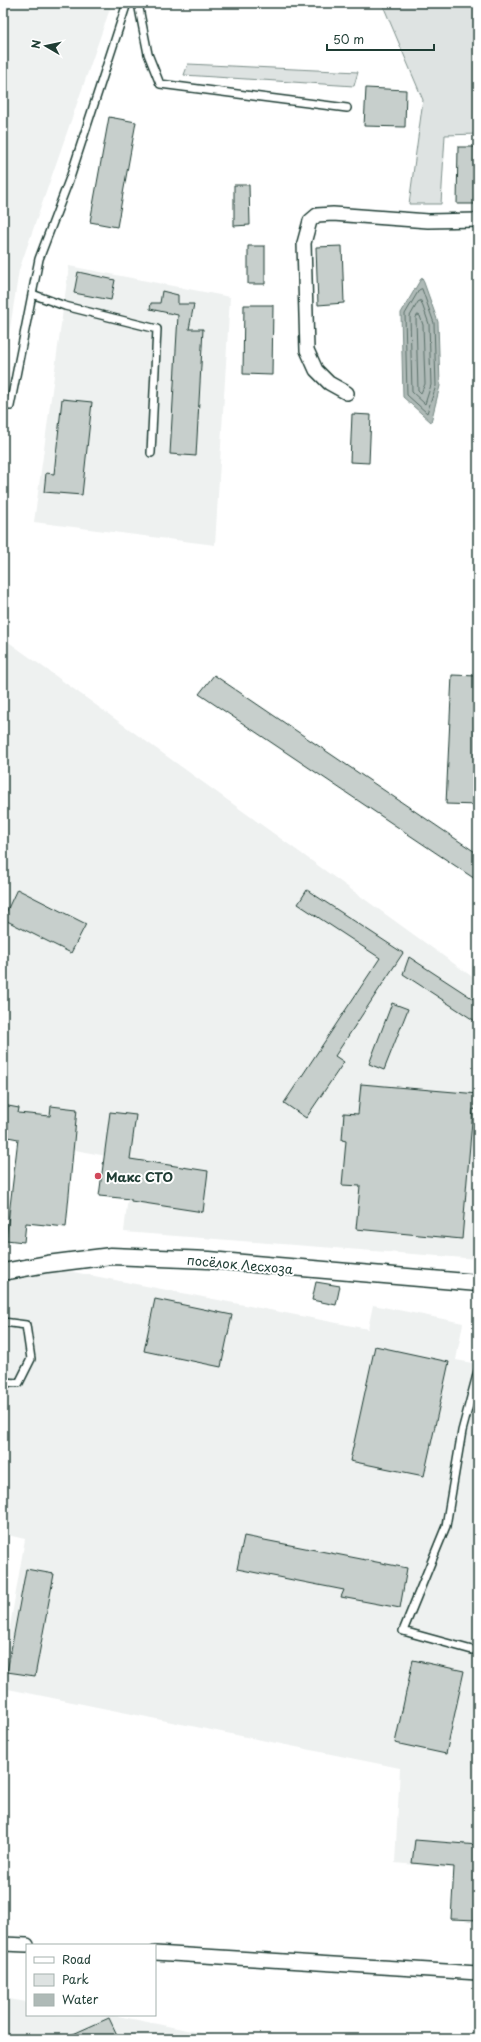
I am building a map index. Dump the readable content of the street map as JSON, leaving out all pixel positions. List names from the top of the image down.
{
  "streets": {
    "street": ["посёлок Лесхоза"]
  },
  "places": ["Макс СТО"],
  "legend": ["Road", "Park", "Water"],
  "scale_bar": "50 m",
  "north": "left"
}
